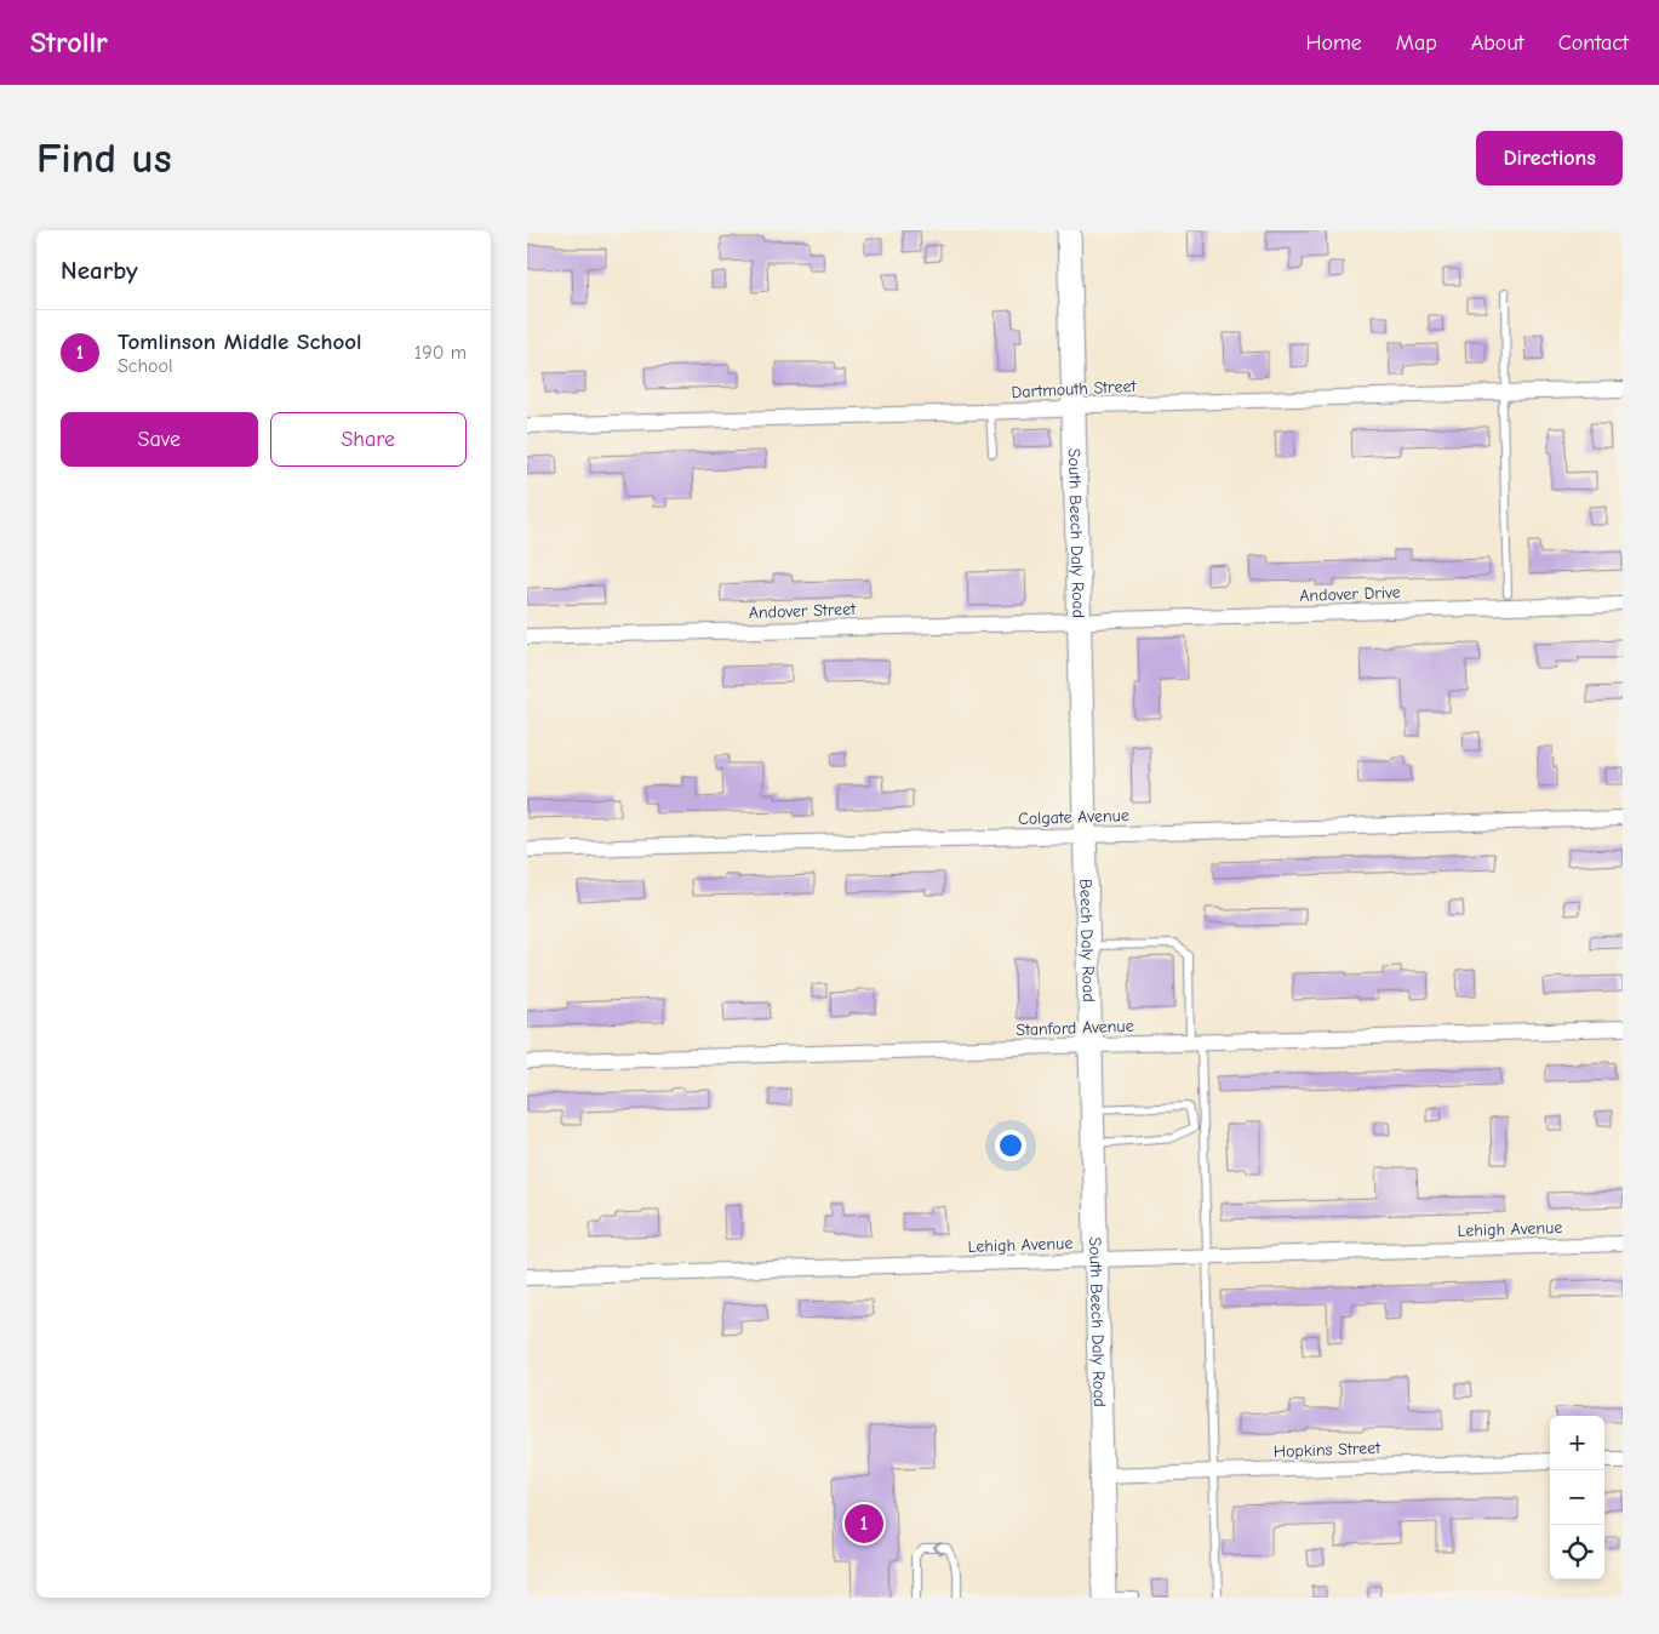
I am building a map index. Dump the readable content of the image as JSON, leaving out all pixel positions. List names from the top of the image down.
{
  "streets": {
    "main road": ["South Beech Daly Road", "Beech Daly Road"],
    "street": [
      "Dartmouth Street",
      "Andover Drive",
      "Andover Street",
      "Colgate Avenue",
      "Stanford Avenue",
      "Lehigh Avenue",
      "Hopkins Street"
    ]
  },
  "crossings": [
    ["Dartmouth Street", "South Beech Daly Road"],
    ["South Beech Daly Road", "Andover Drive"],
    ["South Beech Daly Road", "Andover Street"],
    ["South Beech Daly Road", "Colgate Avenue"],
    ["South Beech Daly Road", "Beech Daly Road"],
    ["South Beech Daly Road", "Stanford Avenue"],
    ["South Beech Daly Road", "Lehigh Avenue"],
    ["South Beech Daly Road", "Hopkins Street"],
    ["Andover Drive", "Andover Street"],
    ["Colgate Avenue", "Beech Daly Road"],
    ["Beech Daly Road", "Stanford Avenue"]
  ],
  "page": {
    "header": "Strollr",
    "nav": [
      "Home",
      "Map",
      "About",
      "Contact"
    ],
    "buttons": [
      "Directions",
      ["Save", "Share"]
    ],
    "title": "Find us",
    "heading": "Nearby",
    "list": [
      {
        "mark": "1",
        "name": "Tomlinson Middle School",
        "note": "School",
        "value": "190 m"
      }
    ],
    "map_buttons": ["+", "−"],
    "pins": "1"
  }
}
